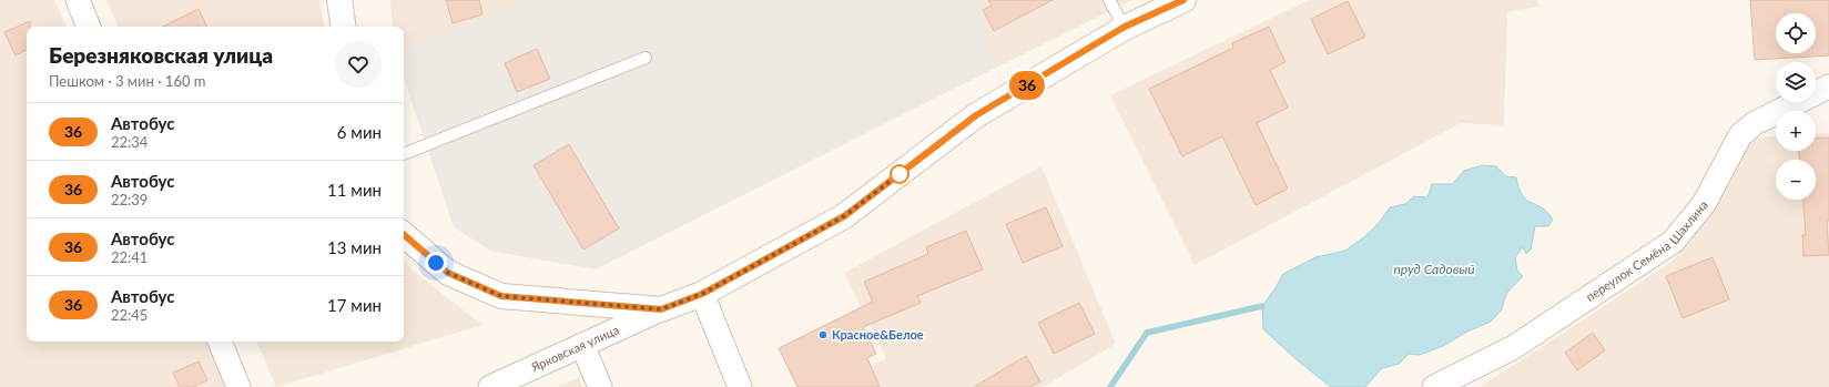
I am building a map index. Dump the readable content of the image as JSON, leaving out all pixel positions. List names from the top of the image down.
{
  "streets": {
    "street": ["переулок Семёна Шахлина", "Ярковская улица"]
  },
  "water": ["пруд Садовый"],
  "places": ["Красное&Белое"],
  "lines": ["bus line 36"],
  "page": {
    "on_map": "36",
    "map_buttons": ["+", "−"],
    "heading": ["Березняковская улица", "Пешком · 3 мин · 160 m"],
    "list": [
      {
        "mark": "36",
        "name": "Автобус",
        "note": "22:34",
        "value": "6 мин"
      },
      {
        "mark": "36",
        "name": "Автобус",
        "note": "22:39",
        "value": "11 мин"
      },
      {
        "mark": "36",
        "name": "Автобус",
        "note": "22:41",
        "value": "13 мин"
      },
      {
        "mark": "36",
        "name": "Автобус",
        "note": "22:45",
        "value": "17 мин"
      }
    ]
  }
}
